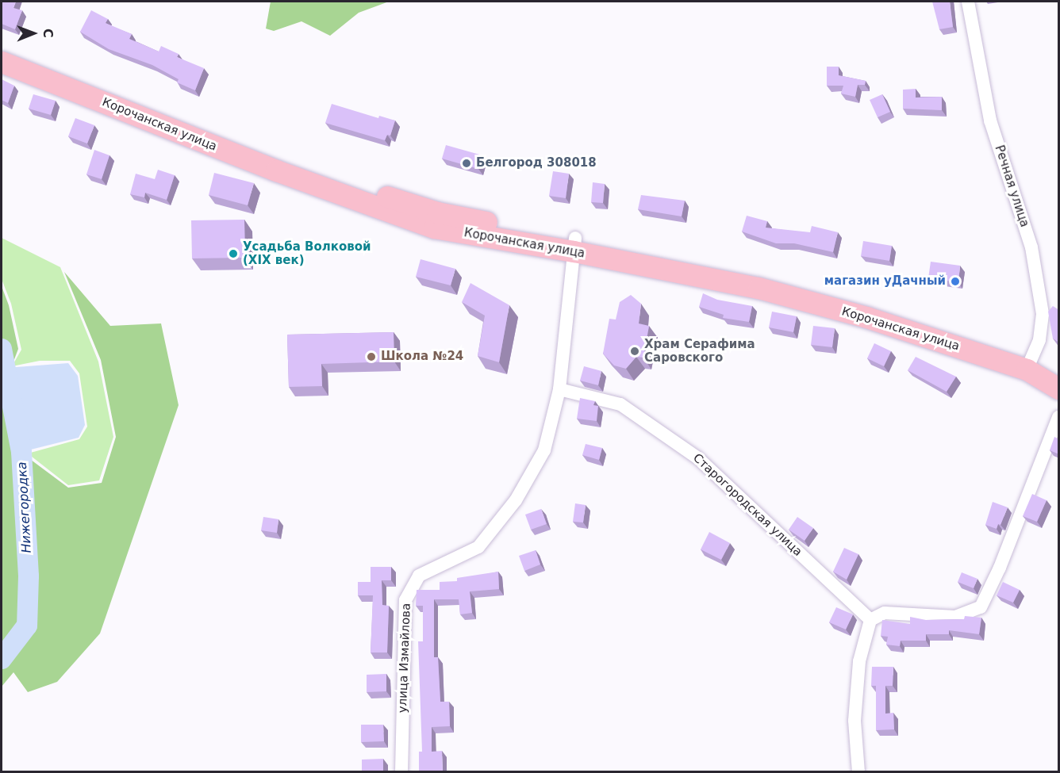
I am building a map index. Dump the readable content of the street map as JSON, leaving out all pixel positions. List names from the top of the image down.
{
  "streets": {
    "main road": ["Корочанская улица"],
    "street": ["Речная улица", "Старогородская улица", "улица Измайлова"]
  },
  "crossings": [
    ["Корочанская улица", "Речная улица"],
    ["Корочанская улица", "улица Измайлова"],
    ["Старогородская улица", "улица Измайлова"]
  ],
  "water": ["Нижегородка"],
  "places": [
    "Белгород 308018",
    "Усадьба Волковой (XIX век)",
    "магазин уДачный",
    "Храм Серафима Саровского",
    "Школа №24"
  ],
  "north": "right"
}
